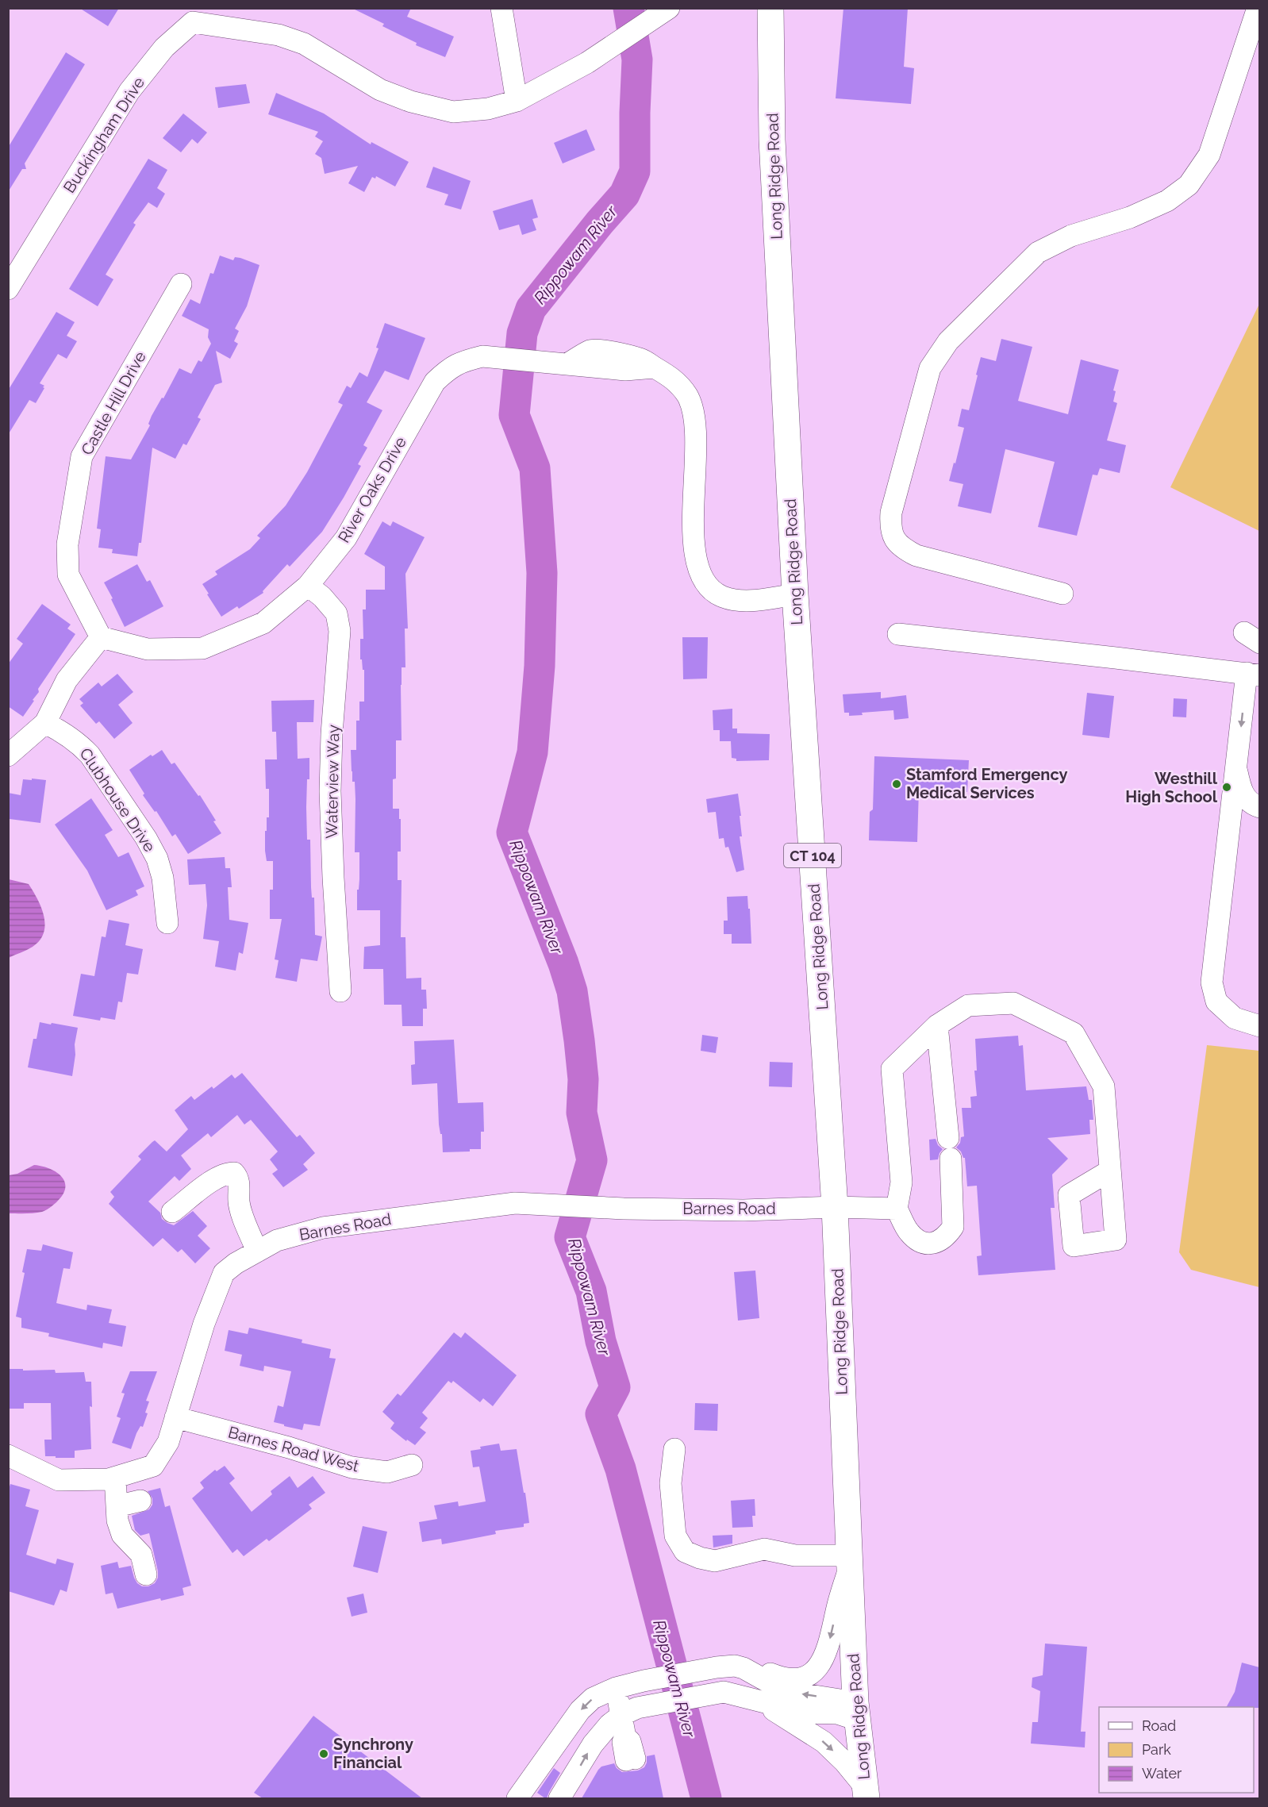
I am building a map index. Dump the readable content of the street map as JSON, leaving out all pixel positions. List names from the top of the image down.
{
  "streets": {
    "main road": ["Long Ridge Road", "CT 104"],
    "street": [
      "Buckingham Drive",
      "Castle Hill Drive",
      "River Oaks Drive",
      "Waterview Way",
      "Clubhouse Drive",
      "Barnes Road",
      "Barnes Road West"
    ]
  },
  "crossings": [
    ["Long Ridge Road", "River Oaks Drive"],
    ["Long Ridge Road", "Barnes Road"],
    ["Castle Hill Drive", "River Oaks Drive"],
    ["River Oaks Drive", "Waterview Way"],
    ["Barnes Road", "Barnes Road West"]
  ],
  "water": ["Rippowam River"],
  "places": ["Stamford Emergency Medical Services", "Westhill High School", "Synchrony Financial"],
  "legend": ["Road", "Park", "Water"]
}
